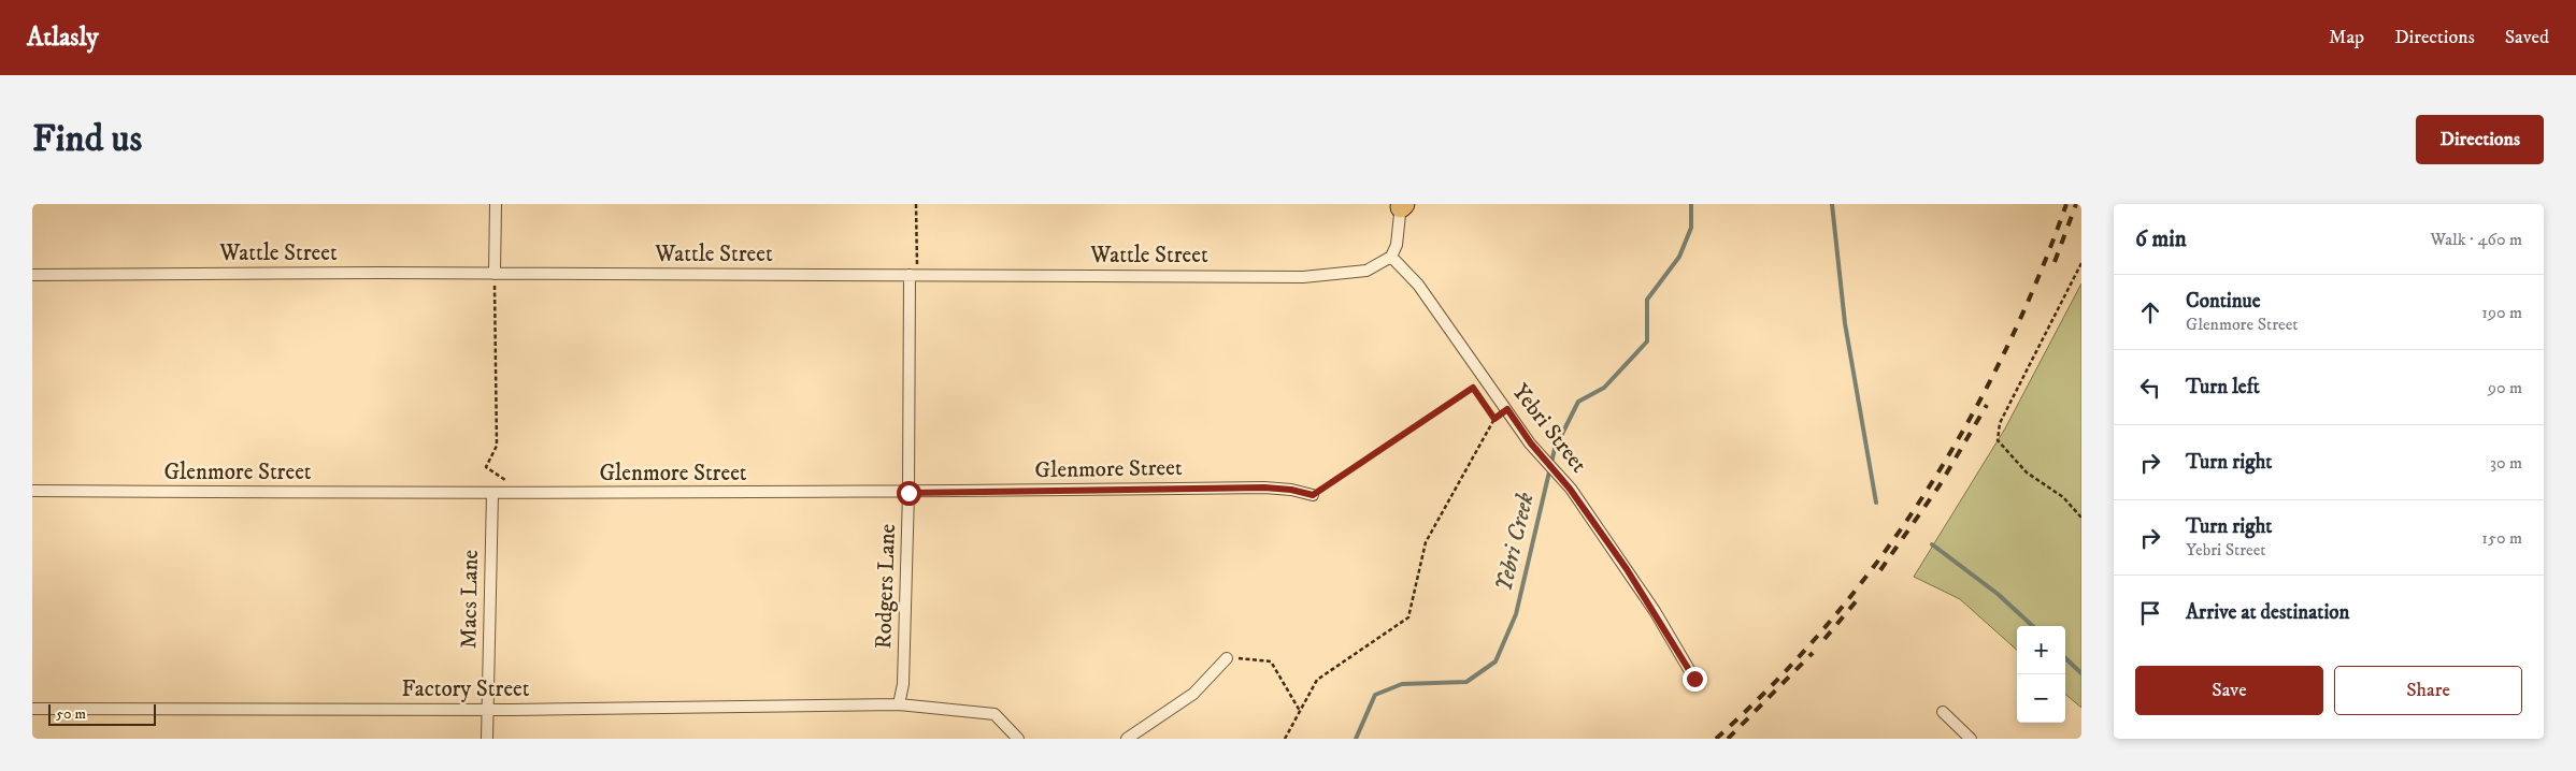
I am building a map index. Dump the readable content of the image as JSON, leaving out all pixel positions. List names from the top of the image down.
{
  "streets": {
    "street": [
      "Wattle Street",
      "Yebri Street",
      "Glenmore Street",
      "Rodgers Lane",
      "Macs Lane",
      "Factory Street"
    ]
  },
  "crossings": [
    ["Wattle Street", "Yebri Street"],
    ["Wattle Street", "Rodgers Lane"],
    ["Glenmore Street", "Rodgers Lane"],
    ["Glenmore Street", "Macs Lane"],
    ["Rodgers Lane", "Factory Street"],
    ["Macs Lane", "Factory Street"]
  ],
  "water": ["Yebri Creek"],
  "scale_bar": "50 m",
  "page": {
    "header": "Atlasly",
    "nav": ["Map", "Directions", "Saved"],
    "buttons": [
      "Directions",
      ["Save", "Share"]
    ],
    "title": "Find us",
    "heading": ["6 min", "Walk · 460 m"],
    "list": [
      ["Continue", "Glenmore Street", "190 m"],
      ["Turn left", "90 m"],
      ["Turn right", "30 m"],
      ["Turn right", "Yebri Street", "150 m"],
      "Arrive at destination"
    ],
    "map_buttons": ["+", "−"],
    "scale": "50 m"
  }
}
